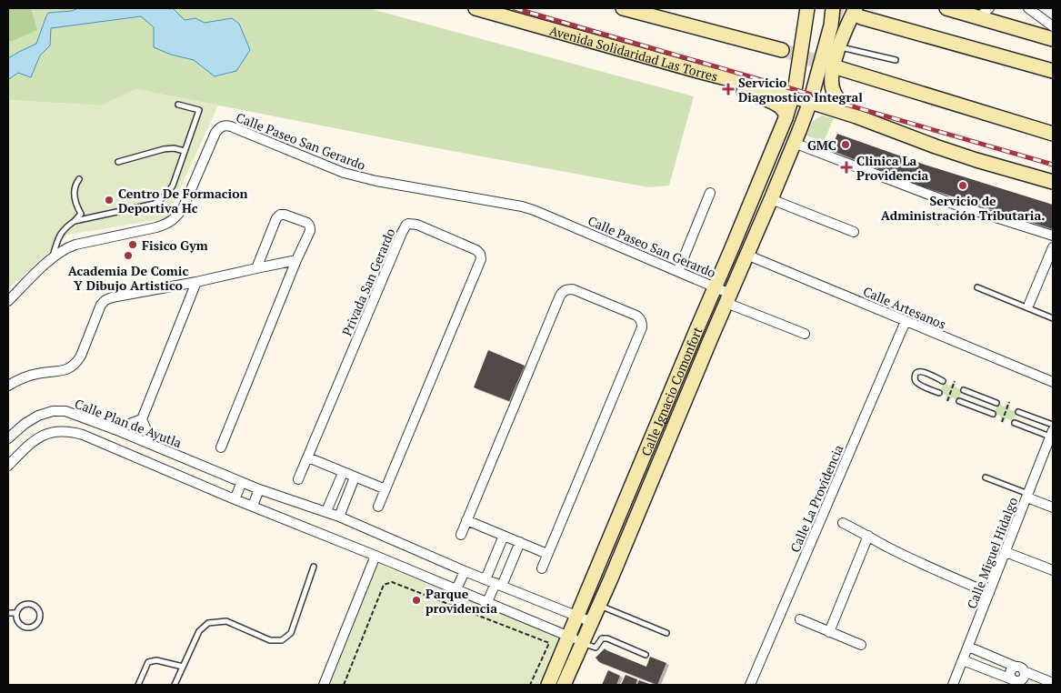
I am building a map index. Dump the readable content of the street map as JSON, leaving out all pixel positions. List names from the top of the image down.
{
  "streets": {
    "main road": ["Avenida Solidaridad Las Torres", "Calle Ignacio Comonfort"],
    "street": [
      "Calle Paseo San Gerardo",
      "Privada San Gerardo",
      "Calle Artesanos",
      "Calle Plan de Ayutla",
      "Calle La Providencia",
      "Calle Miguel Hidalgo"
    ]
  },
  "crossings": [
    ["Avenida Solidaridad Las Torres", "Calle Ignacio Comonfort"],
    ["Calle Paseo San Gerardo", "Calle Ignacio Comonfort"],
    ["Calle Artesanos", "Calle Ignacio Comonfort"],
    ["Calle Artesanos", "Calle La Providencia"],
    ["Calle Ignacio Comonfort", "Calle Plan de Ayutla"]
  ],
  "places": {
    "health": ["Servicio Diagnostico Integral", "Clinica La Providencia"],
    "other": [
      "GMC",
      "Servicio de Administración Tributaria.",
      "Centro De Formacion Deportiva Hc",
      "Fisico Gym",
      "Academia De Comic Y Dibujo Artistico",
      "Parque providencia"
    ]
  }
}
